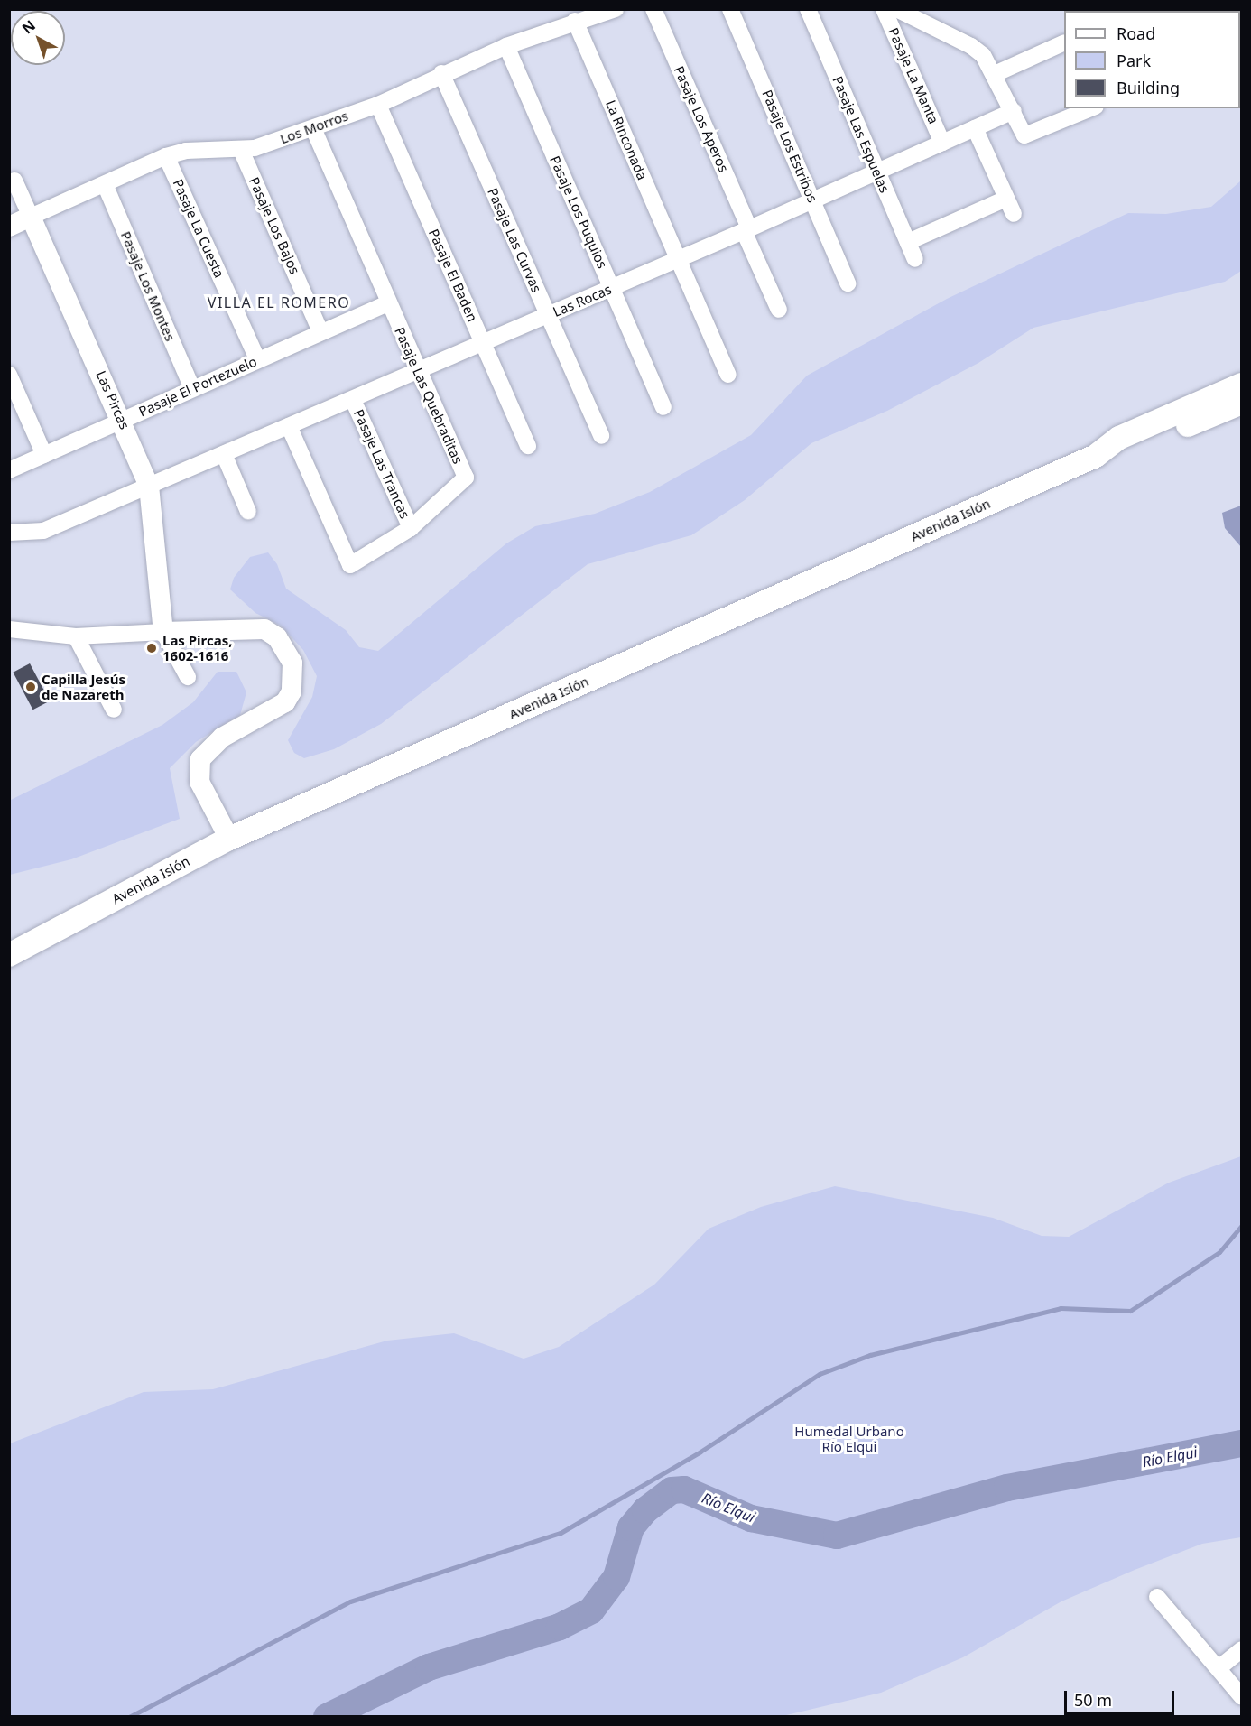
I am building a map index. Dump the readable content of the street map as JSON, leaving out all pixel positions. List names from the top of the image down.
{
  "streets": {
    "main road": ["Avenida Islón"],
    "street": [
      "Pasaje La Manta",
      "Pasaje Los Aperos",
      "Los Morros",
      "Pasaje Las Espuelas",
      "La Rinconada",
      "Pasaje Los Estribos",
      "Pasaje Los Puquios",
      "Pasaje Los Bajos",
      "Pasaje La Cuesta",
      "Pasaje Las Curvas",
      "Pasaje El Baden",
      "Pasaje Los Montes",
      "Las Rocas",
      "Pasaje El Portezuelo",
      "Pasaje Las Quebraditas",
      "Las Pircas",
      "Pasaje Las Trancas"
    ]
  },
  "crossings": [
    ["Pasaje La Manta", "Las Rocas"],
    ["Pasaje Los Aperos", "Las Rocas"],
    ["Los Morros", "La Rinconada"],
    ["Los Morros", "Pasaje Los Puquios"],
    ["Los Morros", "Pasaje Los Bajos"],
    ["Los Morros", "Pasaje La Cuesta"],
    ["Los Morros", "Pasaje Las Curvas"],
    ["Los Morros", "Pasaje El Baden"],
    ["Los Morros", "Pasaje Los Montes"],
    ["Los Morros", "Pasaje Las Quebraditas"],
    ["Los Morros", "Las Pircas"],
    ["Pasaje Las Espuelas", "Las Rocas"],
    ["La Rinconada", "Las Rocas"],
    ["Pasaje Los Estribos", "Las Rocas"],
    ["Pasaje Los Puquios", "Las Rocas"],
    ["Pasaje Los Bajos", "Pasaje El Portezuelo"],
    ["Pasaje La Cuesta", "Pasaje El Portezuelo"],
    ["Pasaje Las Curvas", "Las Rocas"],
    ["Pasaje El Baden", "Las Rocas"],
    ["Pasaje Los Montes", "Pasaje El Portezuelo"],
    ["Las Rocas", "Pasaje Las Quebraditas"],
    ["Las Rocas", "Las Pircas"],
    ["Las Rocas", "Pasaje Las Trancas"],
    ["Pasaje El Portezuelo", "Pasaje Las Quebraditas"],
    ["Pasaje El Portezuelo", "Las Pircas"],
    ["Pasaje Las Quebraditas", "Pasaje Las Trancas"]
  ],
  "districts": ["VILLA EL ROMERO"],
  "water": ["Río Elqui"],
  "parks": ["Humedal Urbano Río Elqui"],
  "places": ["Las Pircas, 1602-1616", "Capilla Jesús de Nazareth"],
  "legend": ["Road", "Park", "Building"],
  "scale_bar": "50 m",
  "north": "top left"
}
